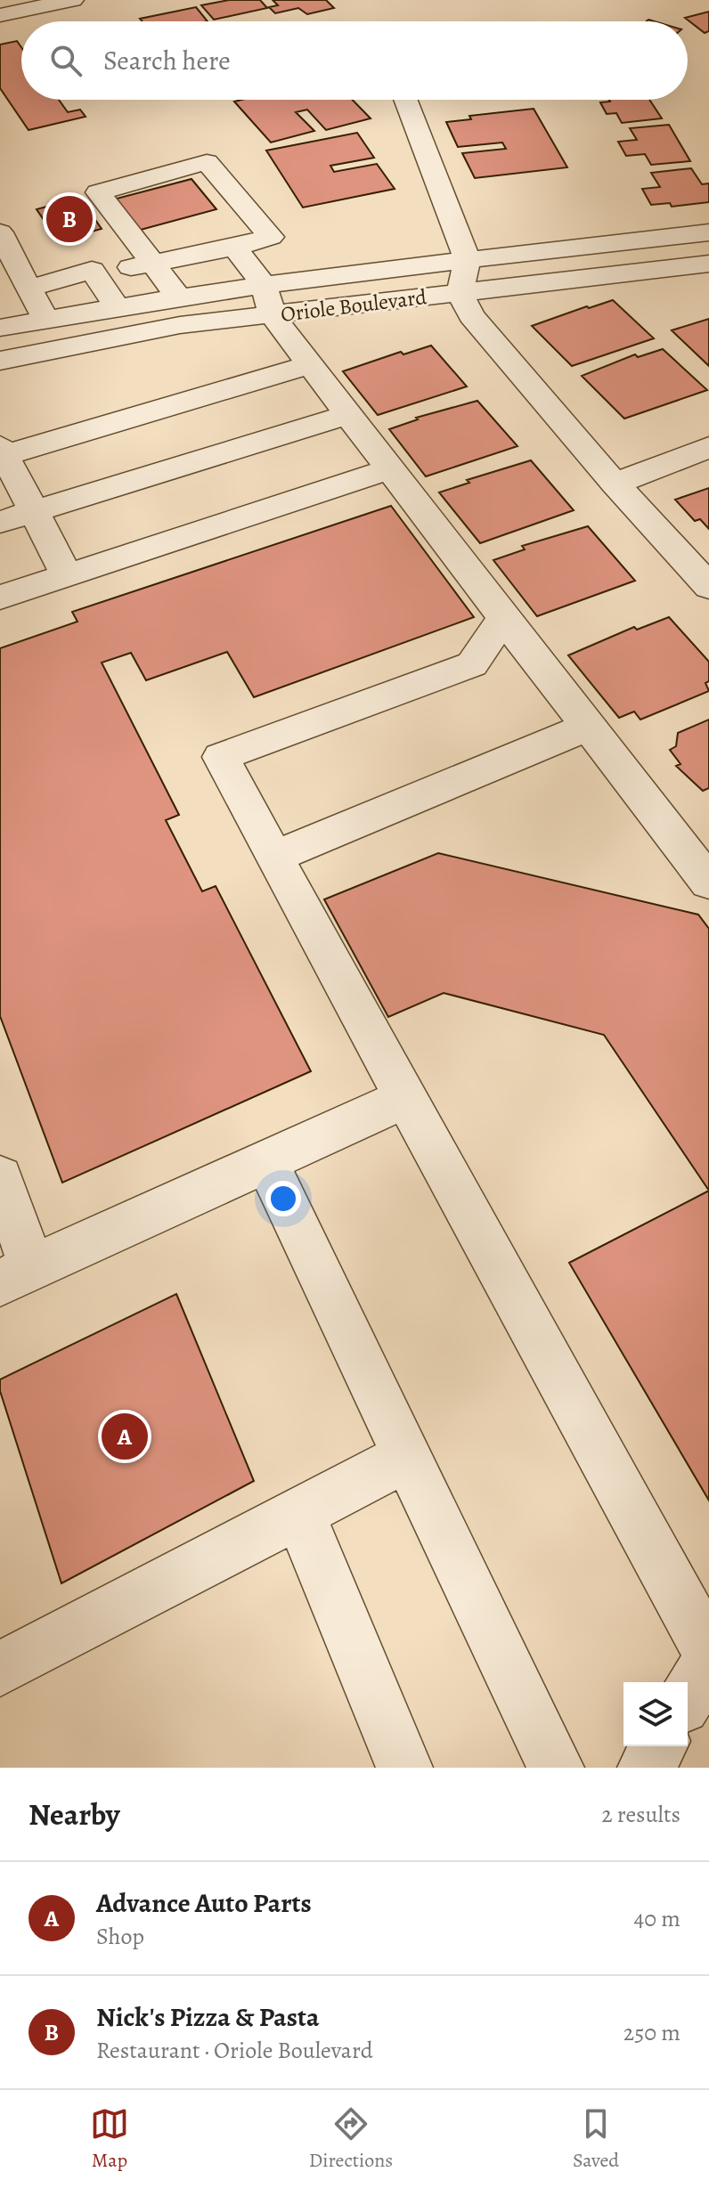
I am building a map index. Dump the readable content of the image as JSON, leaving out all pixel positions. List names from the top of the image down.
{
  "streets": {
    "street": ["Oriole Boulevard"]
  },
  "page": {
    "search": "Search here",
    "pins": ["B", "A"],
    "heading": ["Nearby", "2 results"],
    "list": [
      {
        "mark": "A",
        "name": "Advance Auto Parts",
        "note": "Shop",
        "value": "40 m"
      },
      {
        "mark": "B",
        "name": "Nick's Pizza & Pasta",
        "note": "Restaurant · Oriole Boulevard",
        "value": "250 m"
      }
    ],
    "nav": ["Map", "Directions", "Saved"]
  }
}
